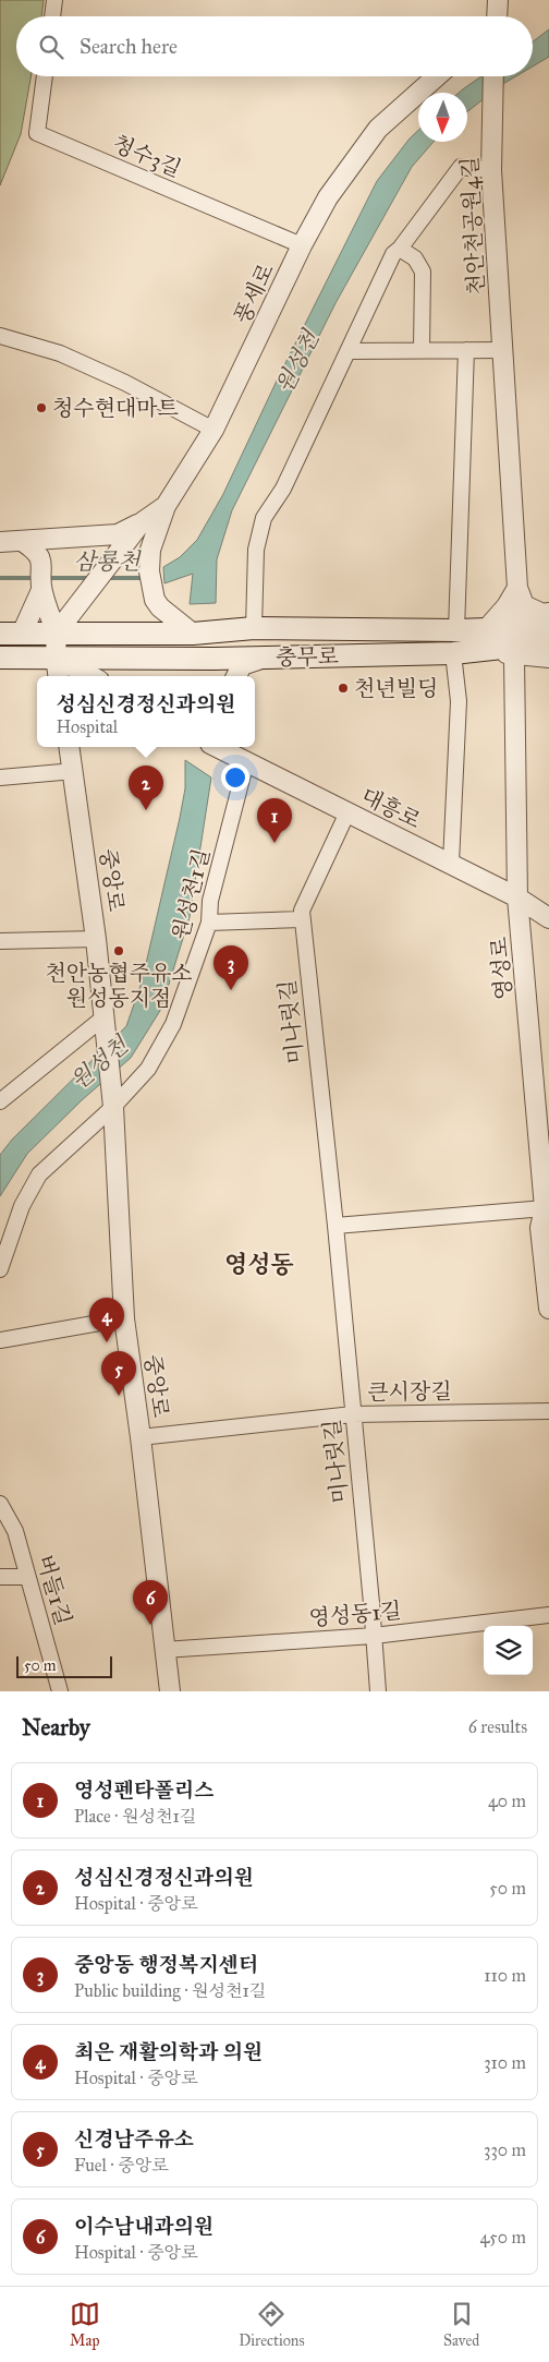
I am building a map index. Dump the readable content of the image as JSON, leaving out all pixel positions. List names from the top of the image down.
{
  "streets": {
    "main road": ["충무로"],
    "street": [
      "청수3길",
      "천안천공원4길",
      "풍세로",
      "대흥로",
      "중앙로",
      "원성천1길",
      "영성로",
      "미나릿길",
      "큰시장길",
      "버들1길",
      "영성동1길"
    ]
  },
  "crossings": [
    ["청수3길", "풍세로"],
    ["풍세로", "충무로"],
    ["대흥로", "원성천1길"],
    ["대흥로", "영성로"],
    ["중앙로", "원성천1길"],
    ["중앙로", "큰시장길"],
    ["중앙로", "영성동1길"],
    ["미나릿길", "큰시장길"],
    ["미나릿길", "영성동1길"]
  ],
  "districts": ["영성동"],
  "water": ["원성천", "삼룡천"],
  "places": ["청수현대마트", "천년빌딩", "천안농협주유소 원성동지점"],
  "scale_bar": "50 m",
  "north": "bottom",
  "page": {
    "search": "Search here",
    "popup": ["성심신경정신과의원", "Hospital"],
    "pins": [
      "2",
      "1",
      "3",
      "4",
      "5",
      "6"
    ],
    "scale": "50 m",
    "heading": ["Nearby", "6 results"],
    "list": [
      {
        "mark": "1",
        "name": "영성펜타폴리스",
        "note": "Place · 원성천1길",
        "value": "40 m"
      },
      {
        "mark": "2",
        "name": "성심신경정신과의원",
        "note": "Hospital · 중앙로",
        "value": "50 m"
      },
      {
        "mark": "3",
        "name": "중앙동 행정복지센터",
        "note": "Public building · 원성천1길",
        "value": "110 m"
      },
      {
        "mark": "4",
        "name": "최은 재활의학과 의원",
        "note": "Hospital · 중앙로",
        "value": "310 m"
      },
      {
        "mark": "5",
        "name": "신경남주유소",
        "note": "Fuel · 중앙로",
        "value": "330 m"
      },
      {
        "mark": "6",
        "name": "이수남내과의원",
        "note": "Hospital · 중앙로",
        "value": "450 m"
      }
    ],
    "nav": ["Map", "Directions", "Saved"]
  }
}
